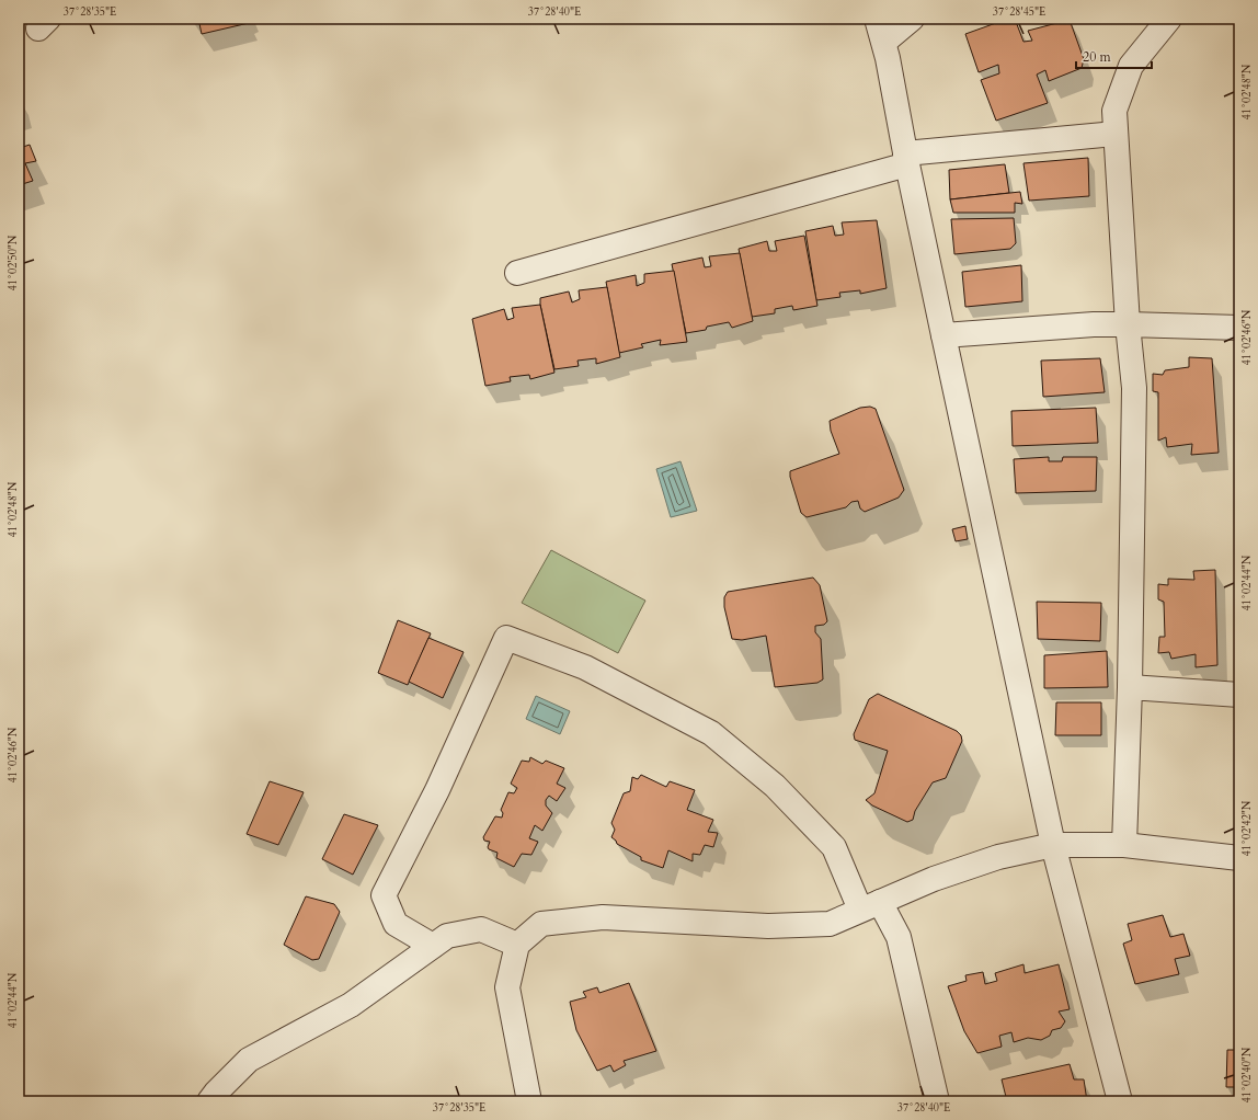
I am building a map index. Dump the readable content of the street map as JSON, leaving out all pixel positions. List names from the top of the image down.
{
  "scale_bar": "20 m",
  "coordinates": [
    "37°28'35\"E",
    "37°28'40\"E",
    "37°28'45\"E",
    "41°02'48\"N",
    "41°02'50\"N",
    "41°02'46\"N",
    "41°02'44\"N",
    "41°02'42\"N",
    "41°02'40\"N"
  ]
}
